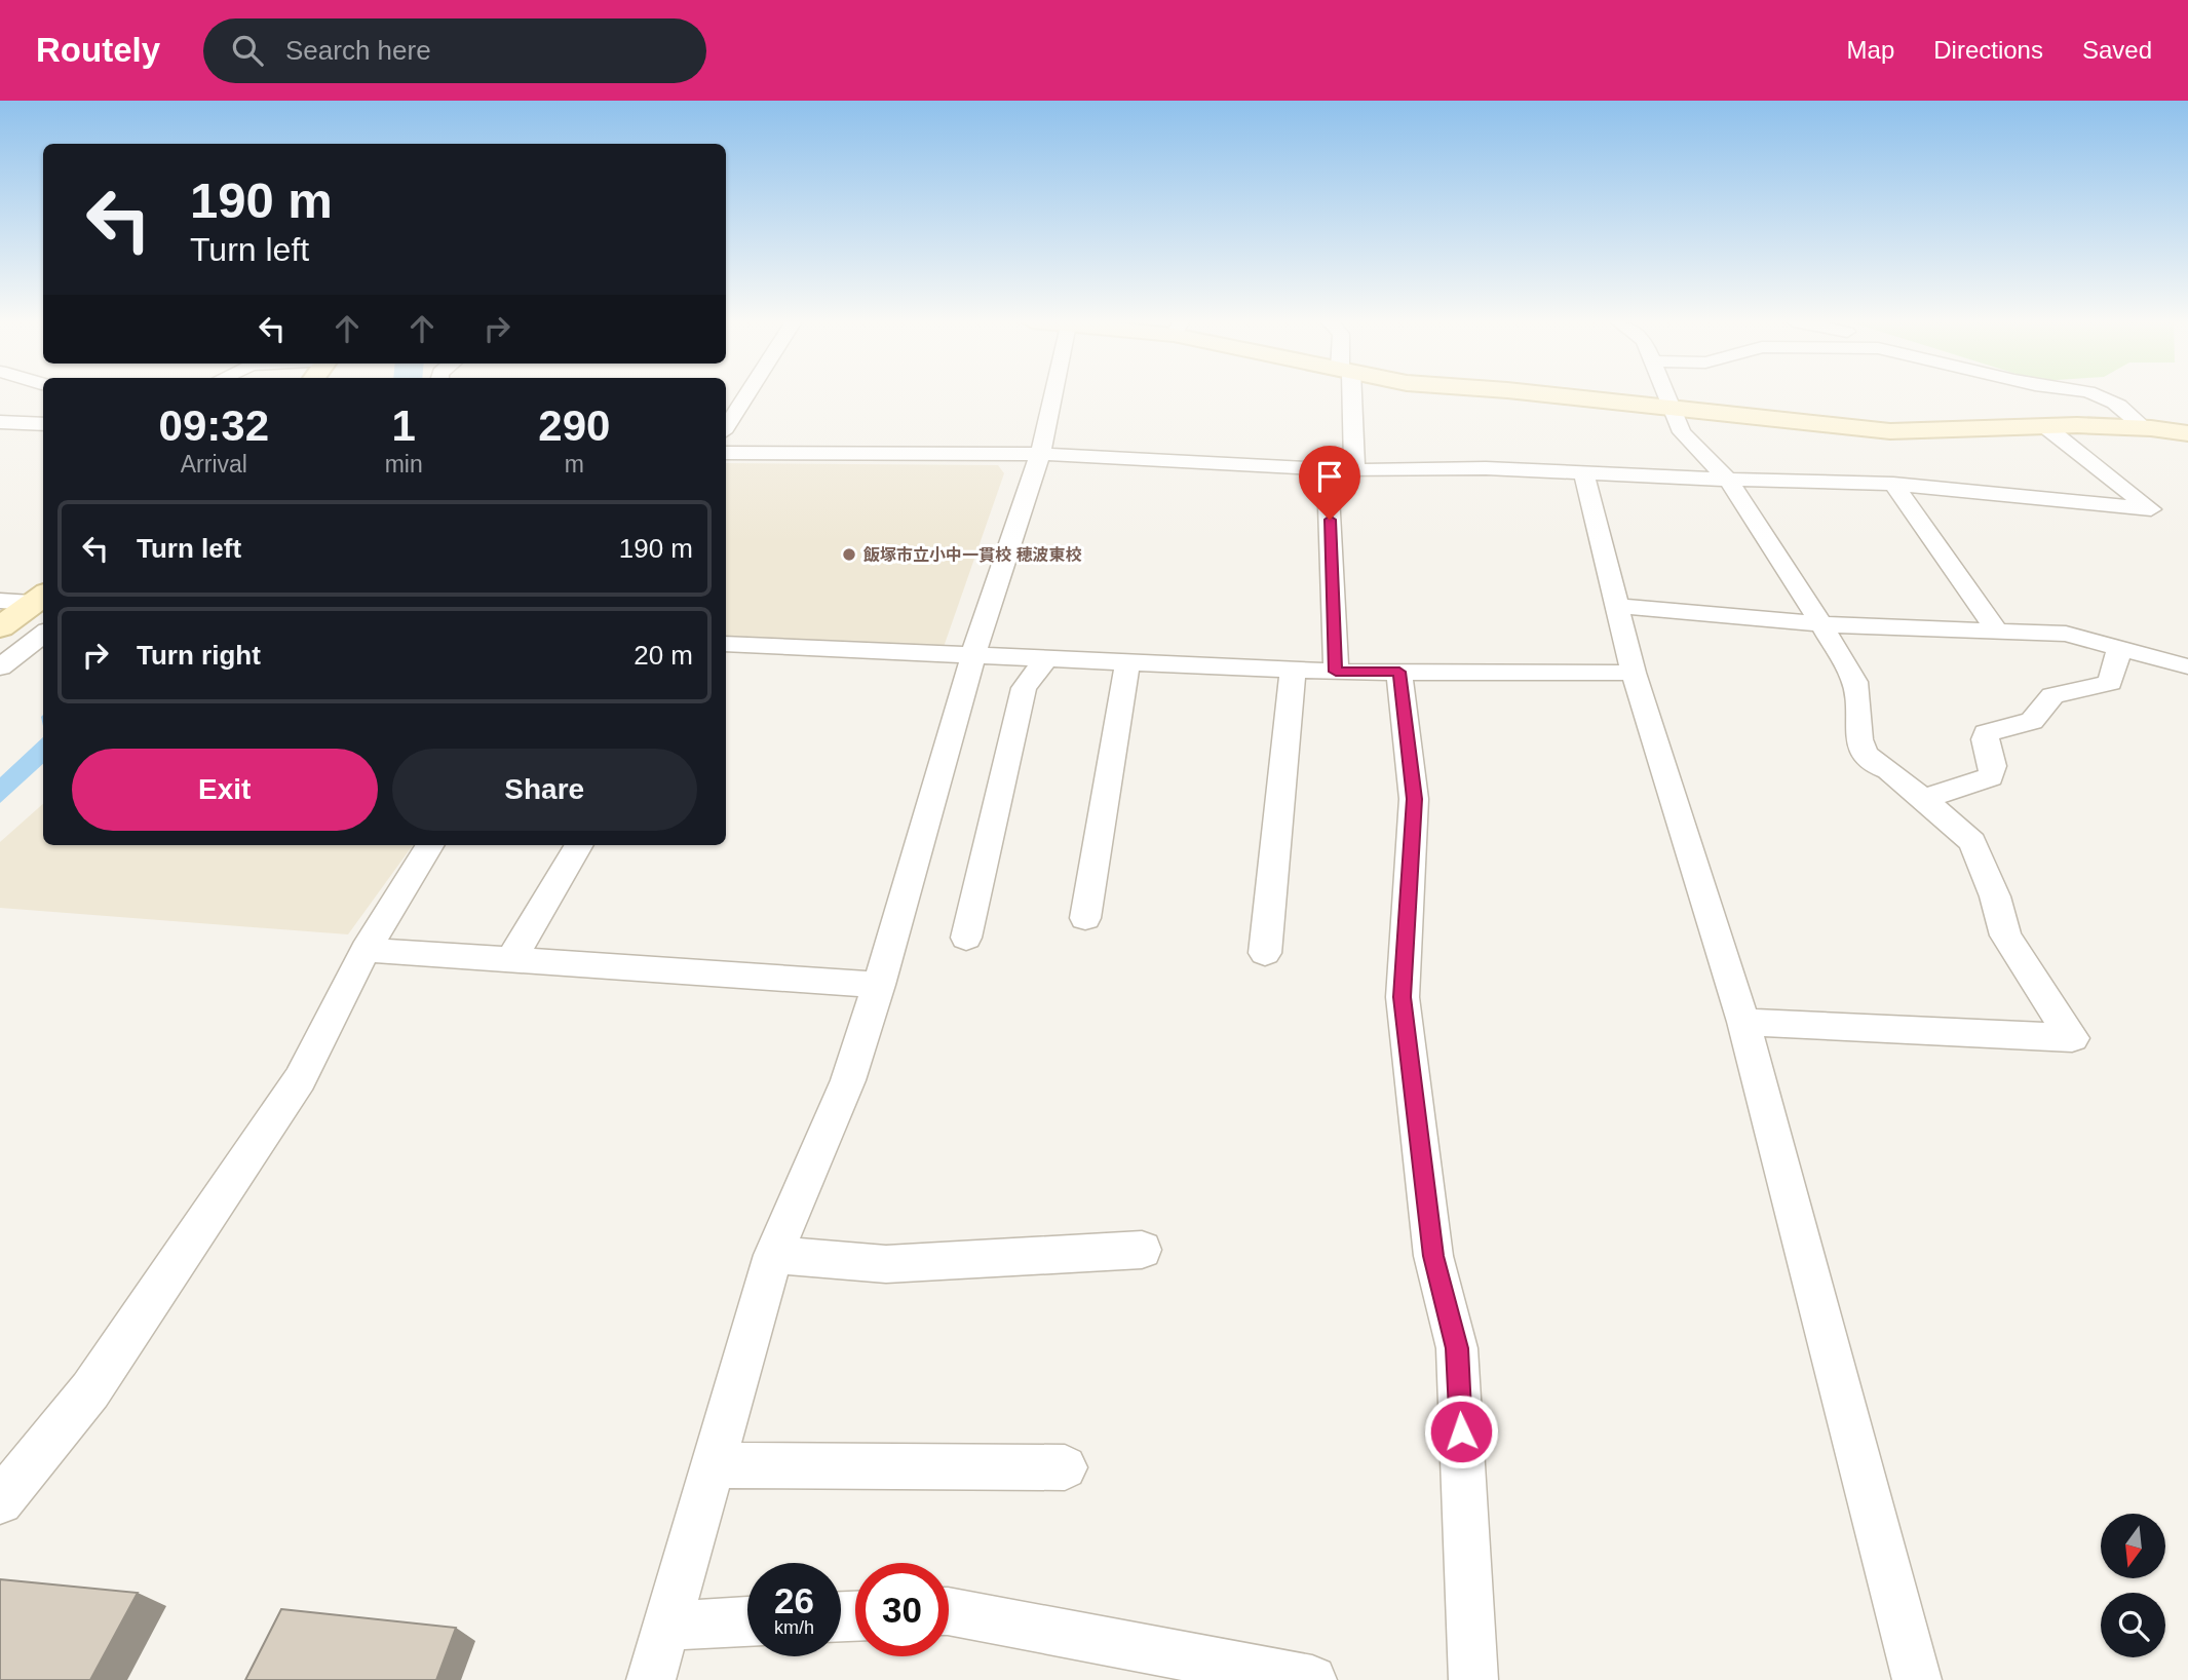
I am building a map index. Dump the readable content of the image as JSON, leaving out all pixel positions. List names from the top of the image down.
{
  "places": ["飯塚市立小中一貫校 穂波東校"],
  "north": "bottom",
  "page": {
    "header": "Routely",
    "search": "Search here",
    "nav": ["Map", "Directions", "Saved"],
    "turn": ["190 m", "Turn left"],
    "eta": [
      "09:32",
      "Arrival",
      "1",
      "min",
      "290",
      "m"
    ],
    "list": [
      {
        "name": "Turn left",
        "value": "190 m"
      },
      {
        "name": "Turn right",
        "value": "20 m"
      }
    ],
    "buttons": ["Exit", "Share"],
    "speed": "26 km/h",
    "limit": "30"
  }
}
